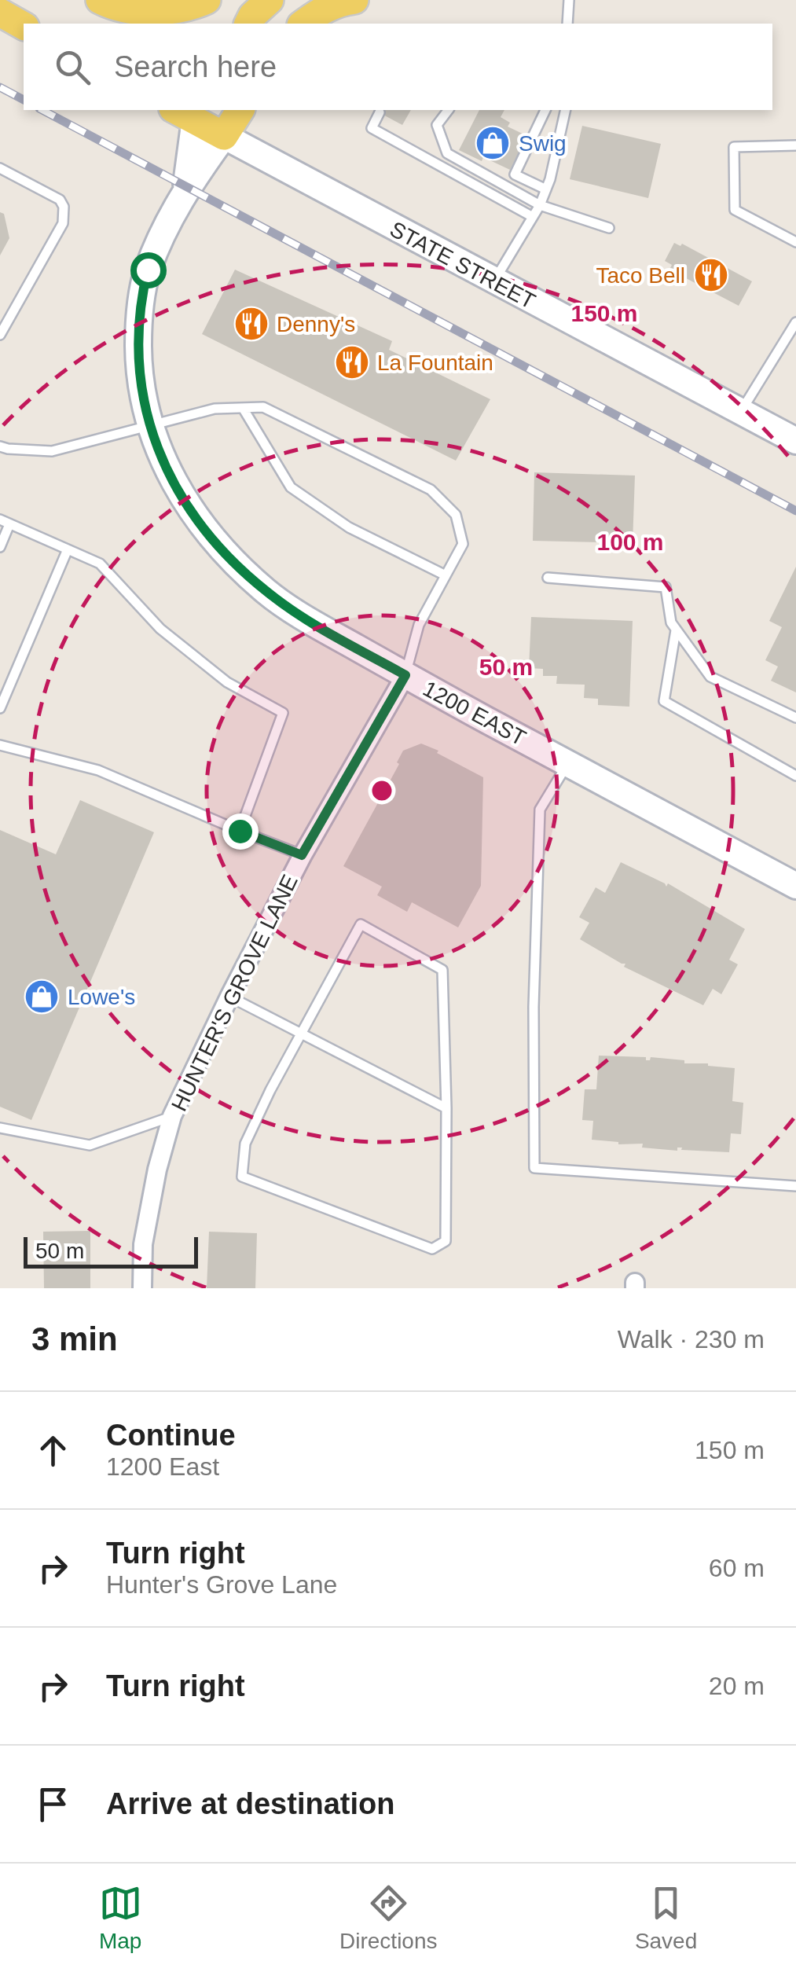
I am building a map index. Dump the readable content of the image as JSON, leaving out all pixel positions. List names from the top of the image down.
{
  "streets": {
    "main road": ["STATE STREET", "1200 EAST"],
    "street": ["HUNTER'S GROVE LANE"]
  },
  "crossings": [
    ["STATE STREET", "1200 EAST"],
    ["1200 EAST", "HUNTER'S GROVE LANE"]
  ],
  "places": {
    "shop": ["Swig", "Lowe's"],
    "restaurant": ["Taco Bell", "Denny's", "La Fountain"]
  },
  "scale_bar": "50 m",
  "page": {
    "search": "Search here",
    "scale": "50 m",
    "heading": ["3 min", "Walk · 230 m"],
    "list": [
      ["Continue", "1200 East", "150 m"],
      ["Turn right", "Hunter's Grove Lane", "60 m"],
      ["Turn right", "20 m"],
      "Arrive at destination"
    ],
    "nav": ["Map", "Directions", "Saved"]
  },
  "rings": ["150 m", "100 m", "50 m"]
}
